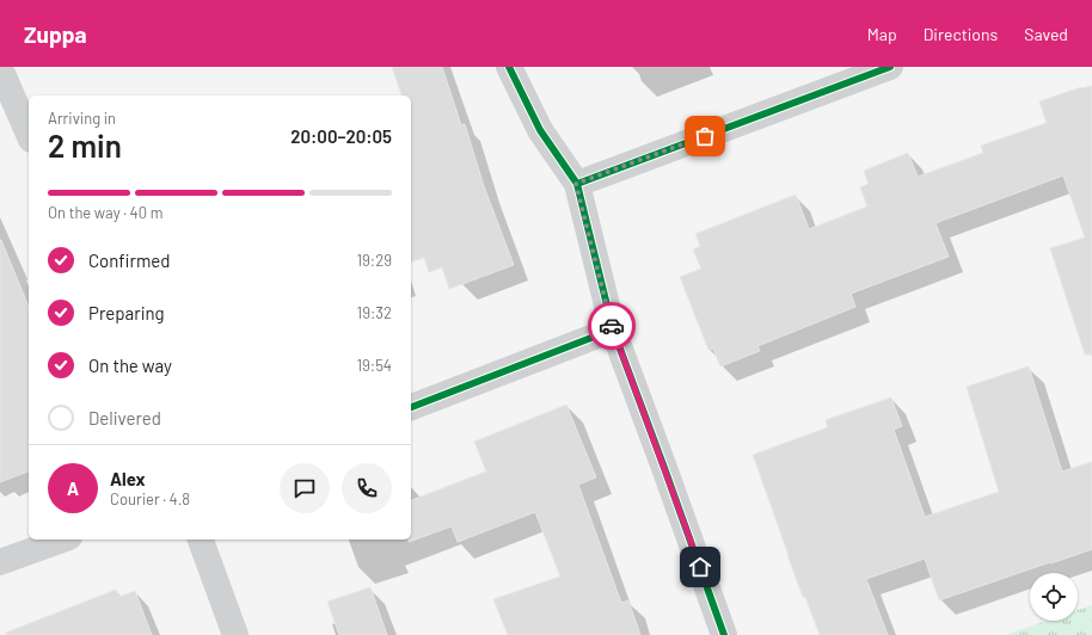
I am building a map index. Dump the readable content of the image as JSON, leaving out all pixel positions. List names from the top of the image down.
{
  "page": {
    "header": "Zuppa",
    "nav": ["Map", "Directions", "Saved"],
    "heading": ["2 min", "Arriving in", "20:00–20:05"],
    "panel": ["Alex", "Courier · 4.8"],
    "bar": "On the way · 40 m",
    "list": [
      ["Confirmed", "19:29"],
      ["Preparing", "19:32"],
      ["On the way", "19:54"],
      "Delivered"
    ],
    "round": "A"
  }
}
